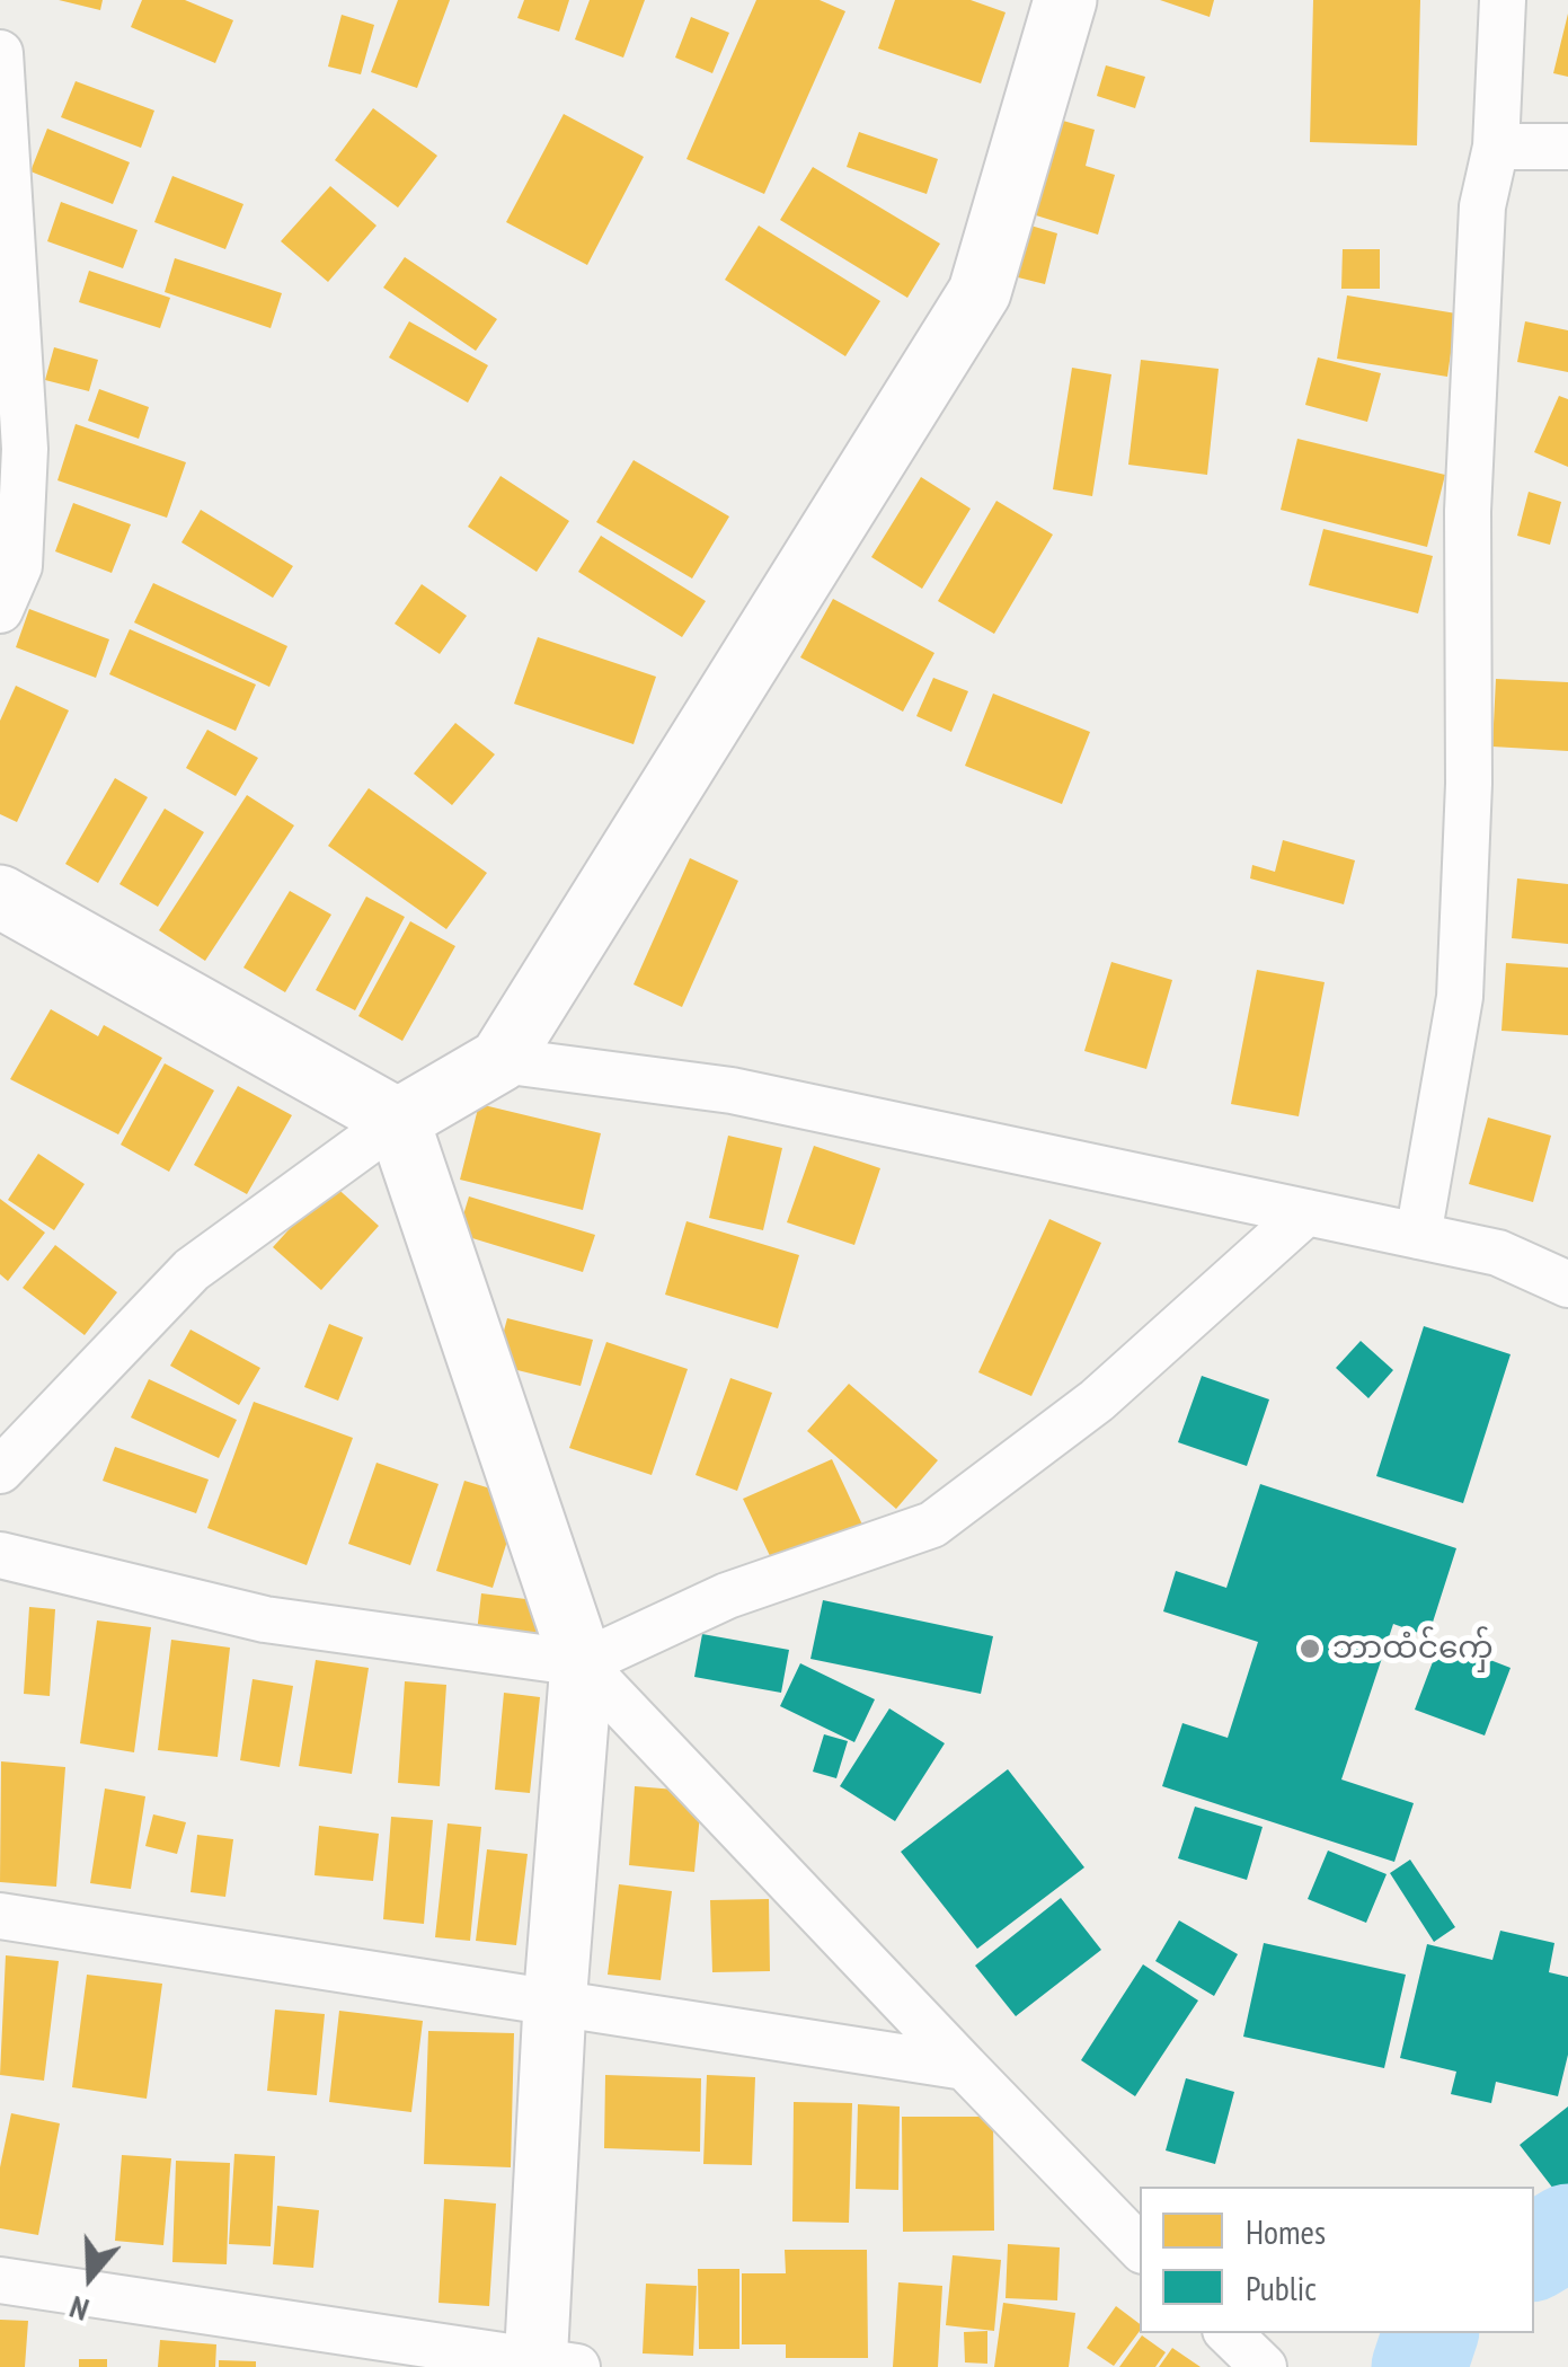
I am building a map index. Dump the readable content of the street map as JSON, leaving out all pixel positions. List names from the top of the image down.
{
  "places": ["ဘာထံင်ကှ်ေ"],
  "legend": ["Homes", "Public"],
  "north": "bottom"
}
